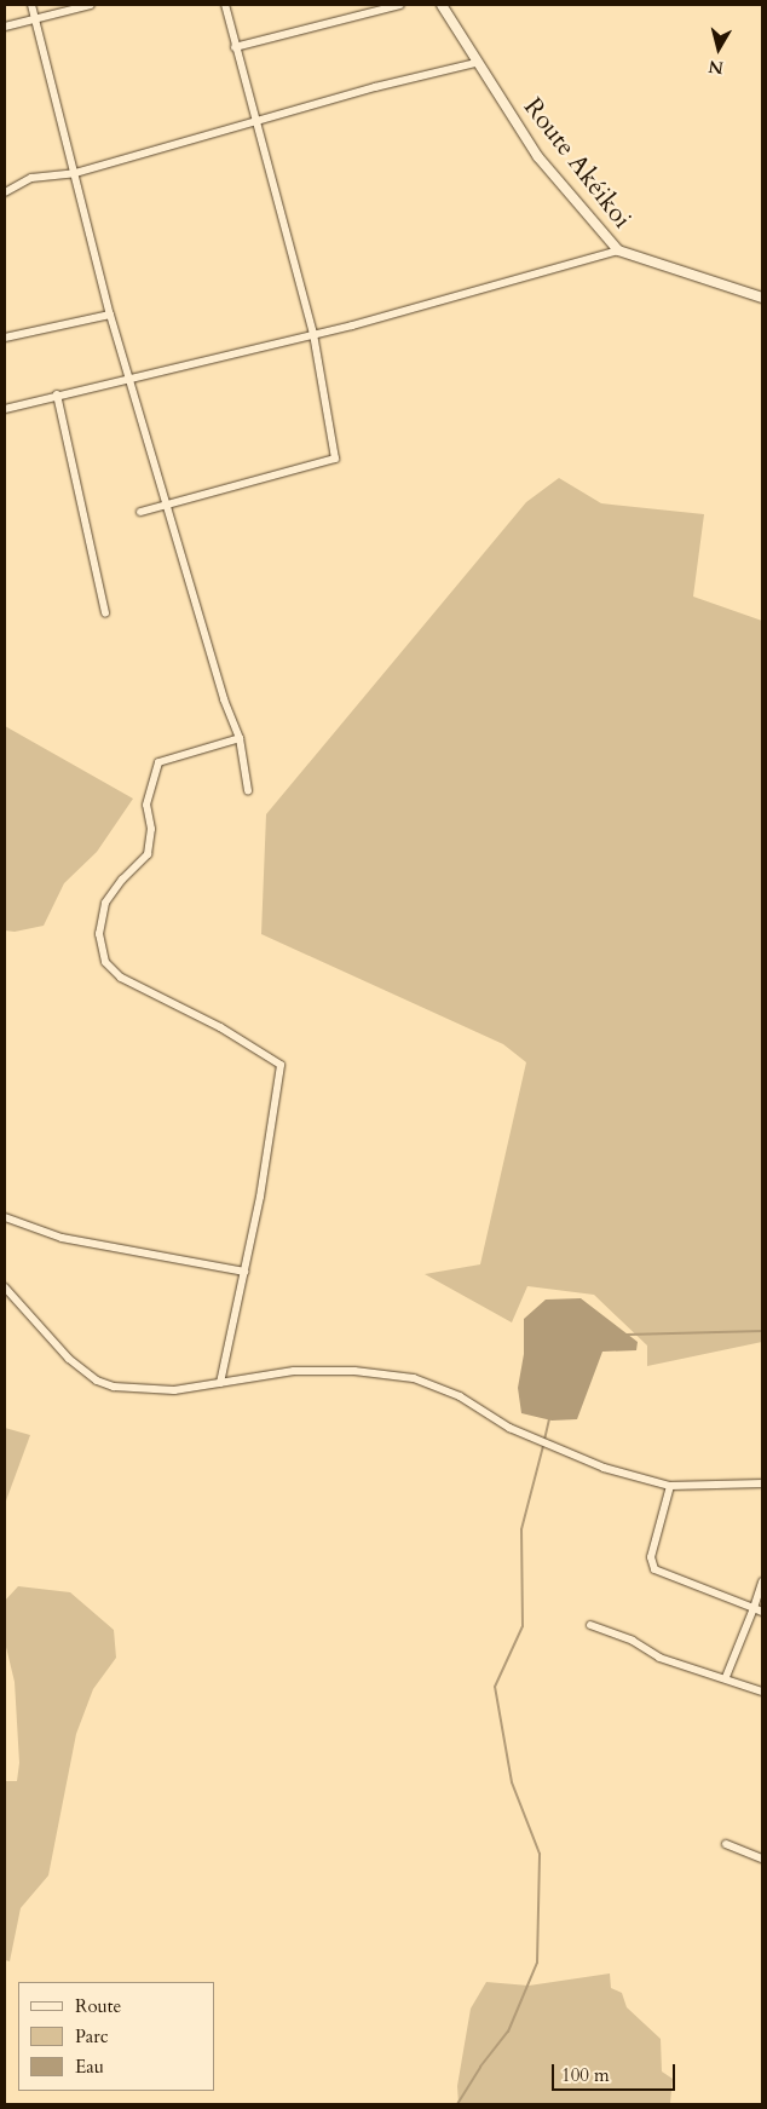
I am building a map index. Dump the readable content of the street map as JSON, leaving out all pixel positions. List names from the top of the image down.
{
  "streets": {
    "street": ["Route Akéikoi"]
  },
  "legend": ["Route", "Parc", "Eau"],
  "scale_bar": "100 m",
  "north": "bottom"
}
